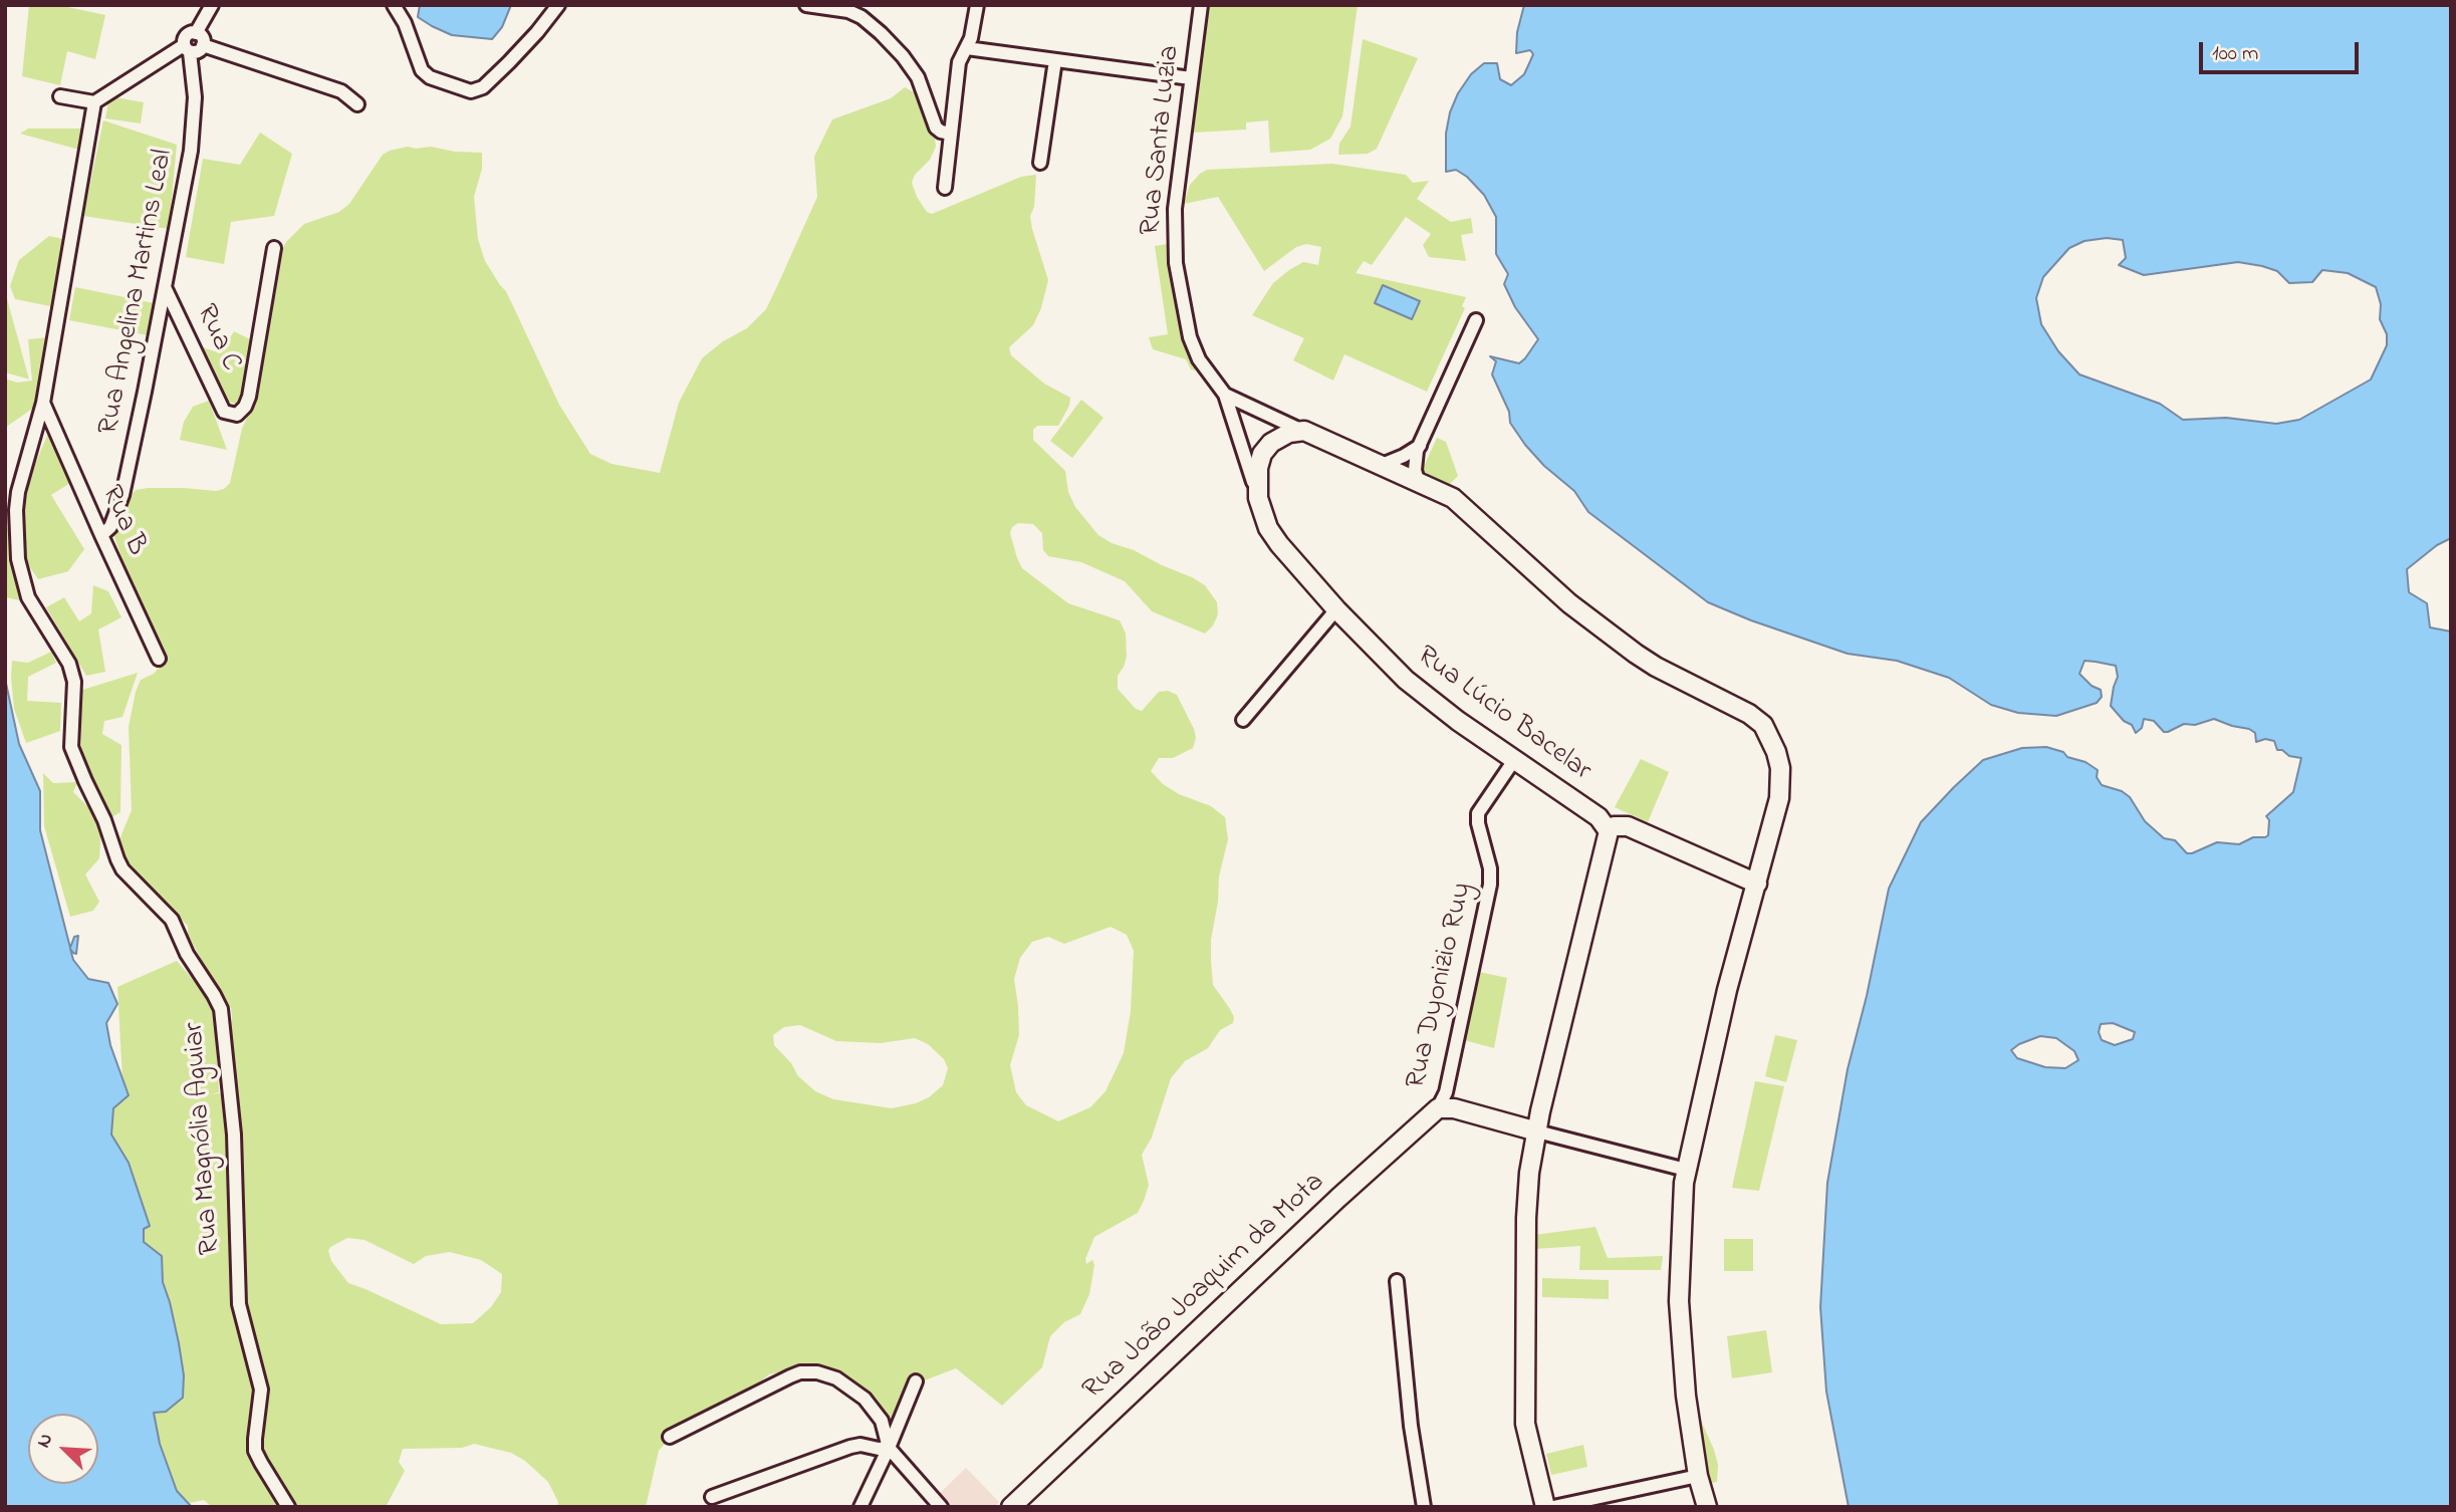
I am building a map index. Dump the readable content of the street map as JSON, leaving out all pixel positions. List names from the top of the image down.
{
  "streets": {
    "street": [
      "Rua Santa Luzia",
      "Rua Angelina Martins Leal",
      "Rua C",
      "Rua B",
      "Rua Lúcio Bacelar",
      "Rua Dyonizio Ruy",
      "Rua Magnólia Aguiar",
      "Rua João Joaquim da Mota"
    ]
  },
  "crossings": [
    ["Rua Santa Luzia", "Rua Lúcio Bacelar"],
    ["Rua Angelina Martins Leal", "Rua C"],
    ["Rua Angelina Martins Leal", "Rua B"],
    ["Rua B", "Rua Magnólia Aguiar"],
    ["Rua Lúcio Bacelar", "Rua Dyonizio Ruy"],
    ["Rua Dyonizio Ruy", "Rua João Joaquim da Mota"]
  ],
  "scale_bar": "100 m",
  "north": "top left"
}
